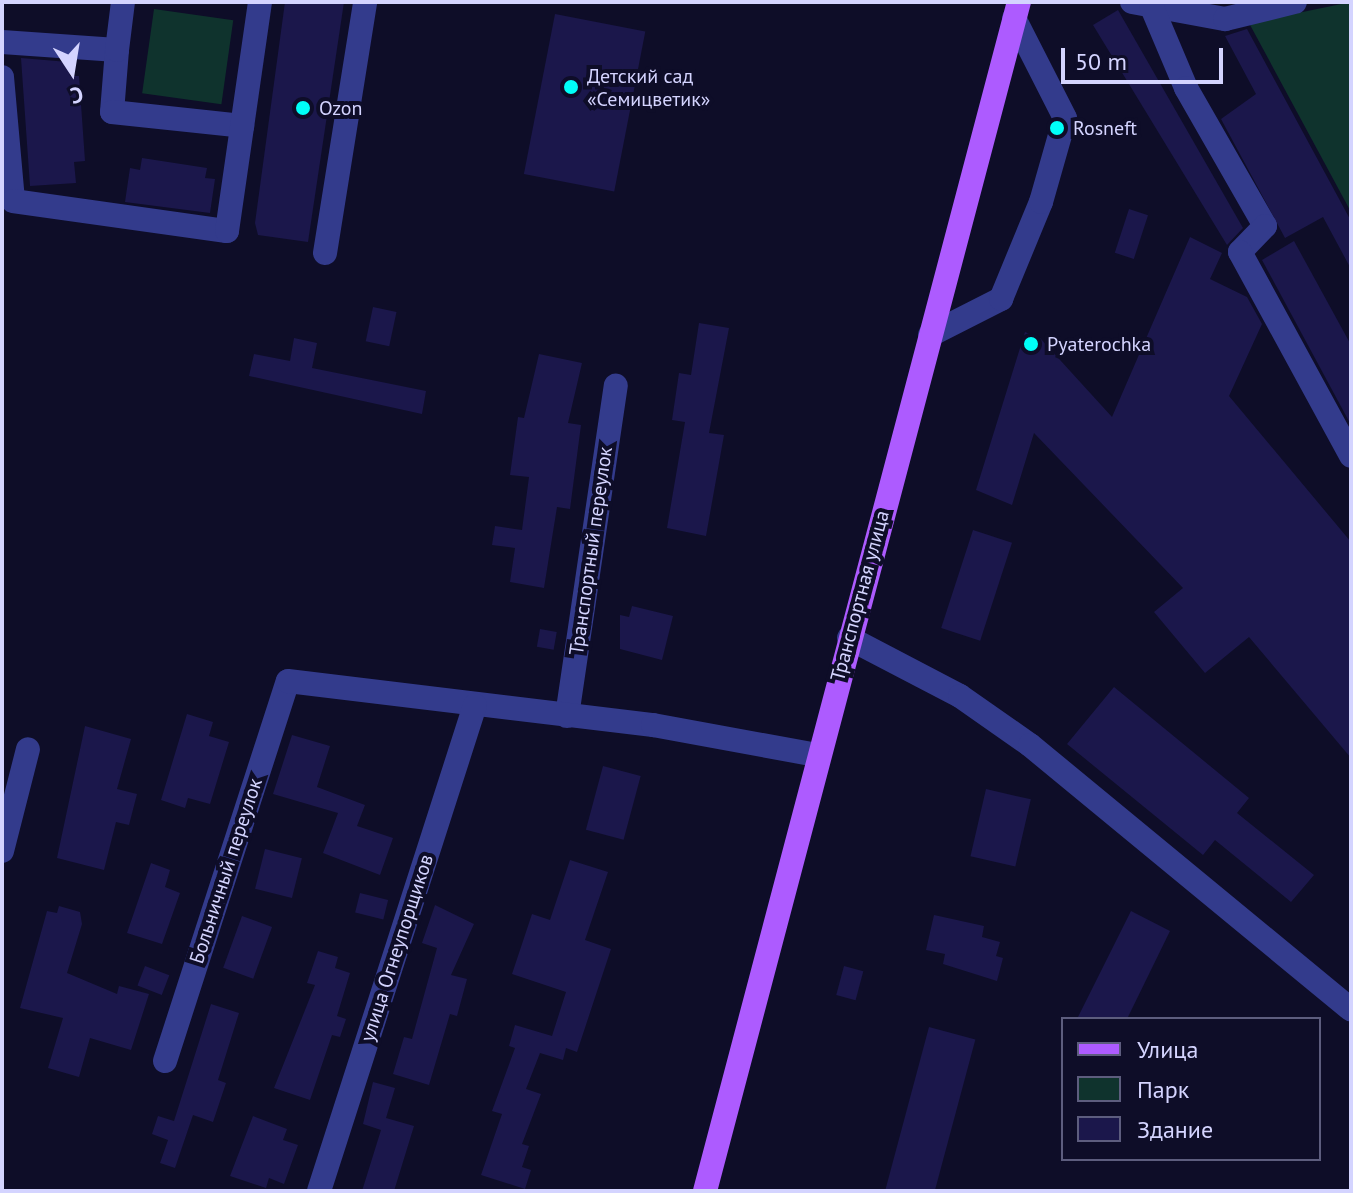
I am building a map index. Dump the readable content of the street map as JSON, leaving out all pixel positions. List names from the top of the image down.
{
  "streets": {
    "main road": ["Транспортная улица"],
    "street": ["Транспортный переулок", "Больничный переулок", "улица Огнеупорщиков"]
  },
  "crossings": [
    ["Больничный переулок", "улица Огнеупорщиков"]
  ],
  "places": [
    "Детский сад «Семицветик»",
    "Ozon",
    "Rosneft",
    "Pyaterochka"
  ],
  "legend": ["Улица", "Парк", "Здание"],
  "scale_bar": "50 m",
  "north": "bottom"
}
